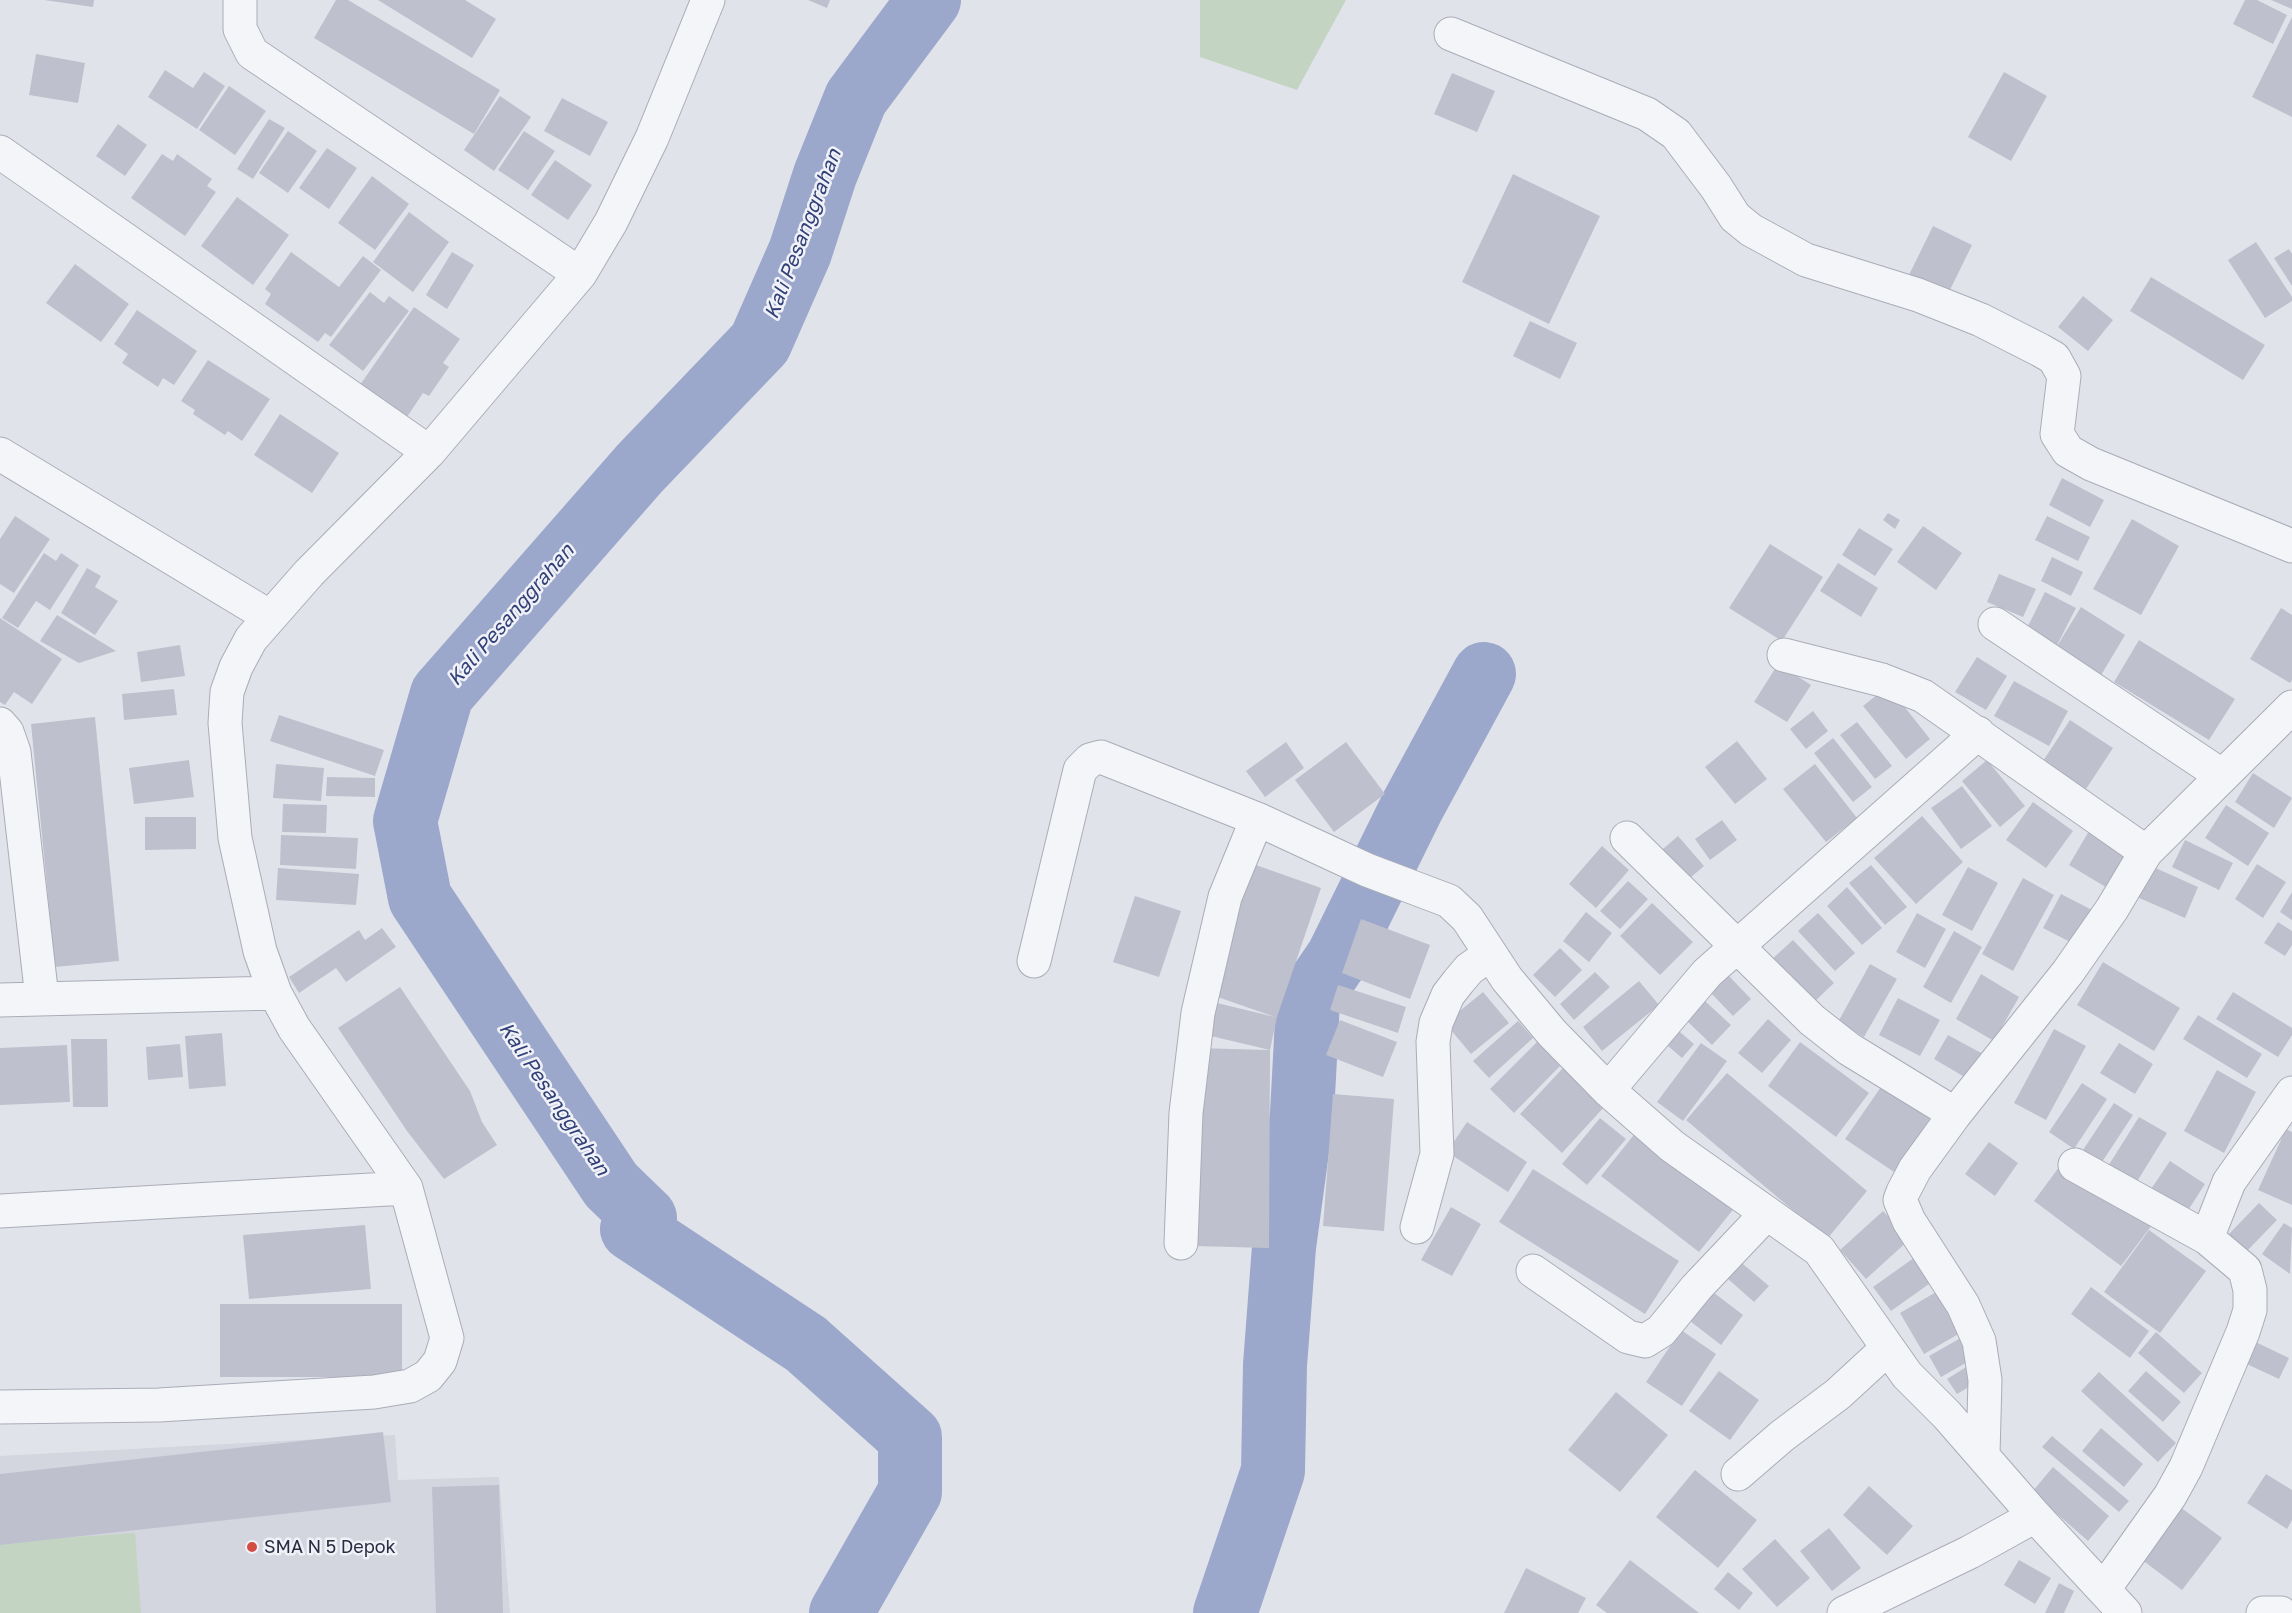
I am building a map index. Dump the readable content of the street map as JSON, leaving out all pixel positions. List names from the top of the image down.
{
  "water": ["Kali Pesanggrahan"],
  "places": ["SMA N 5 Depok"]
}
